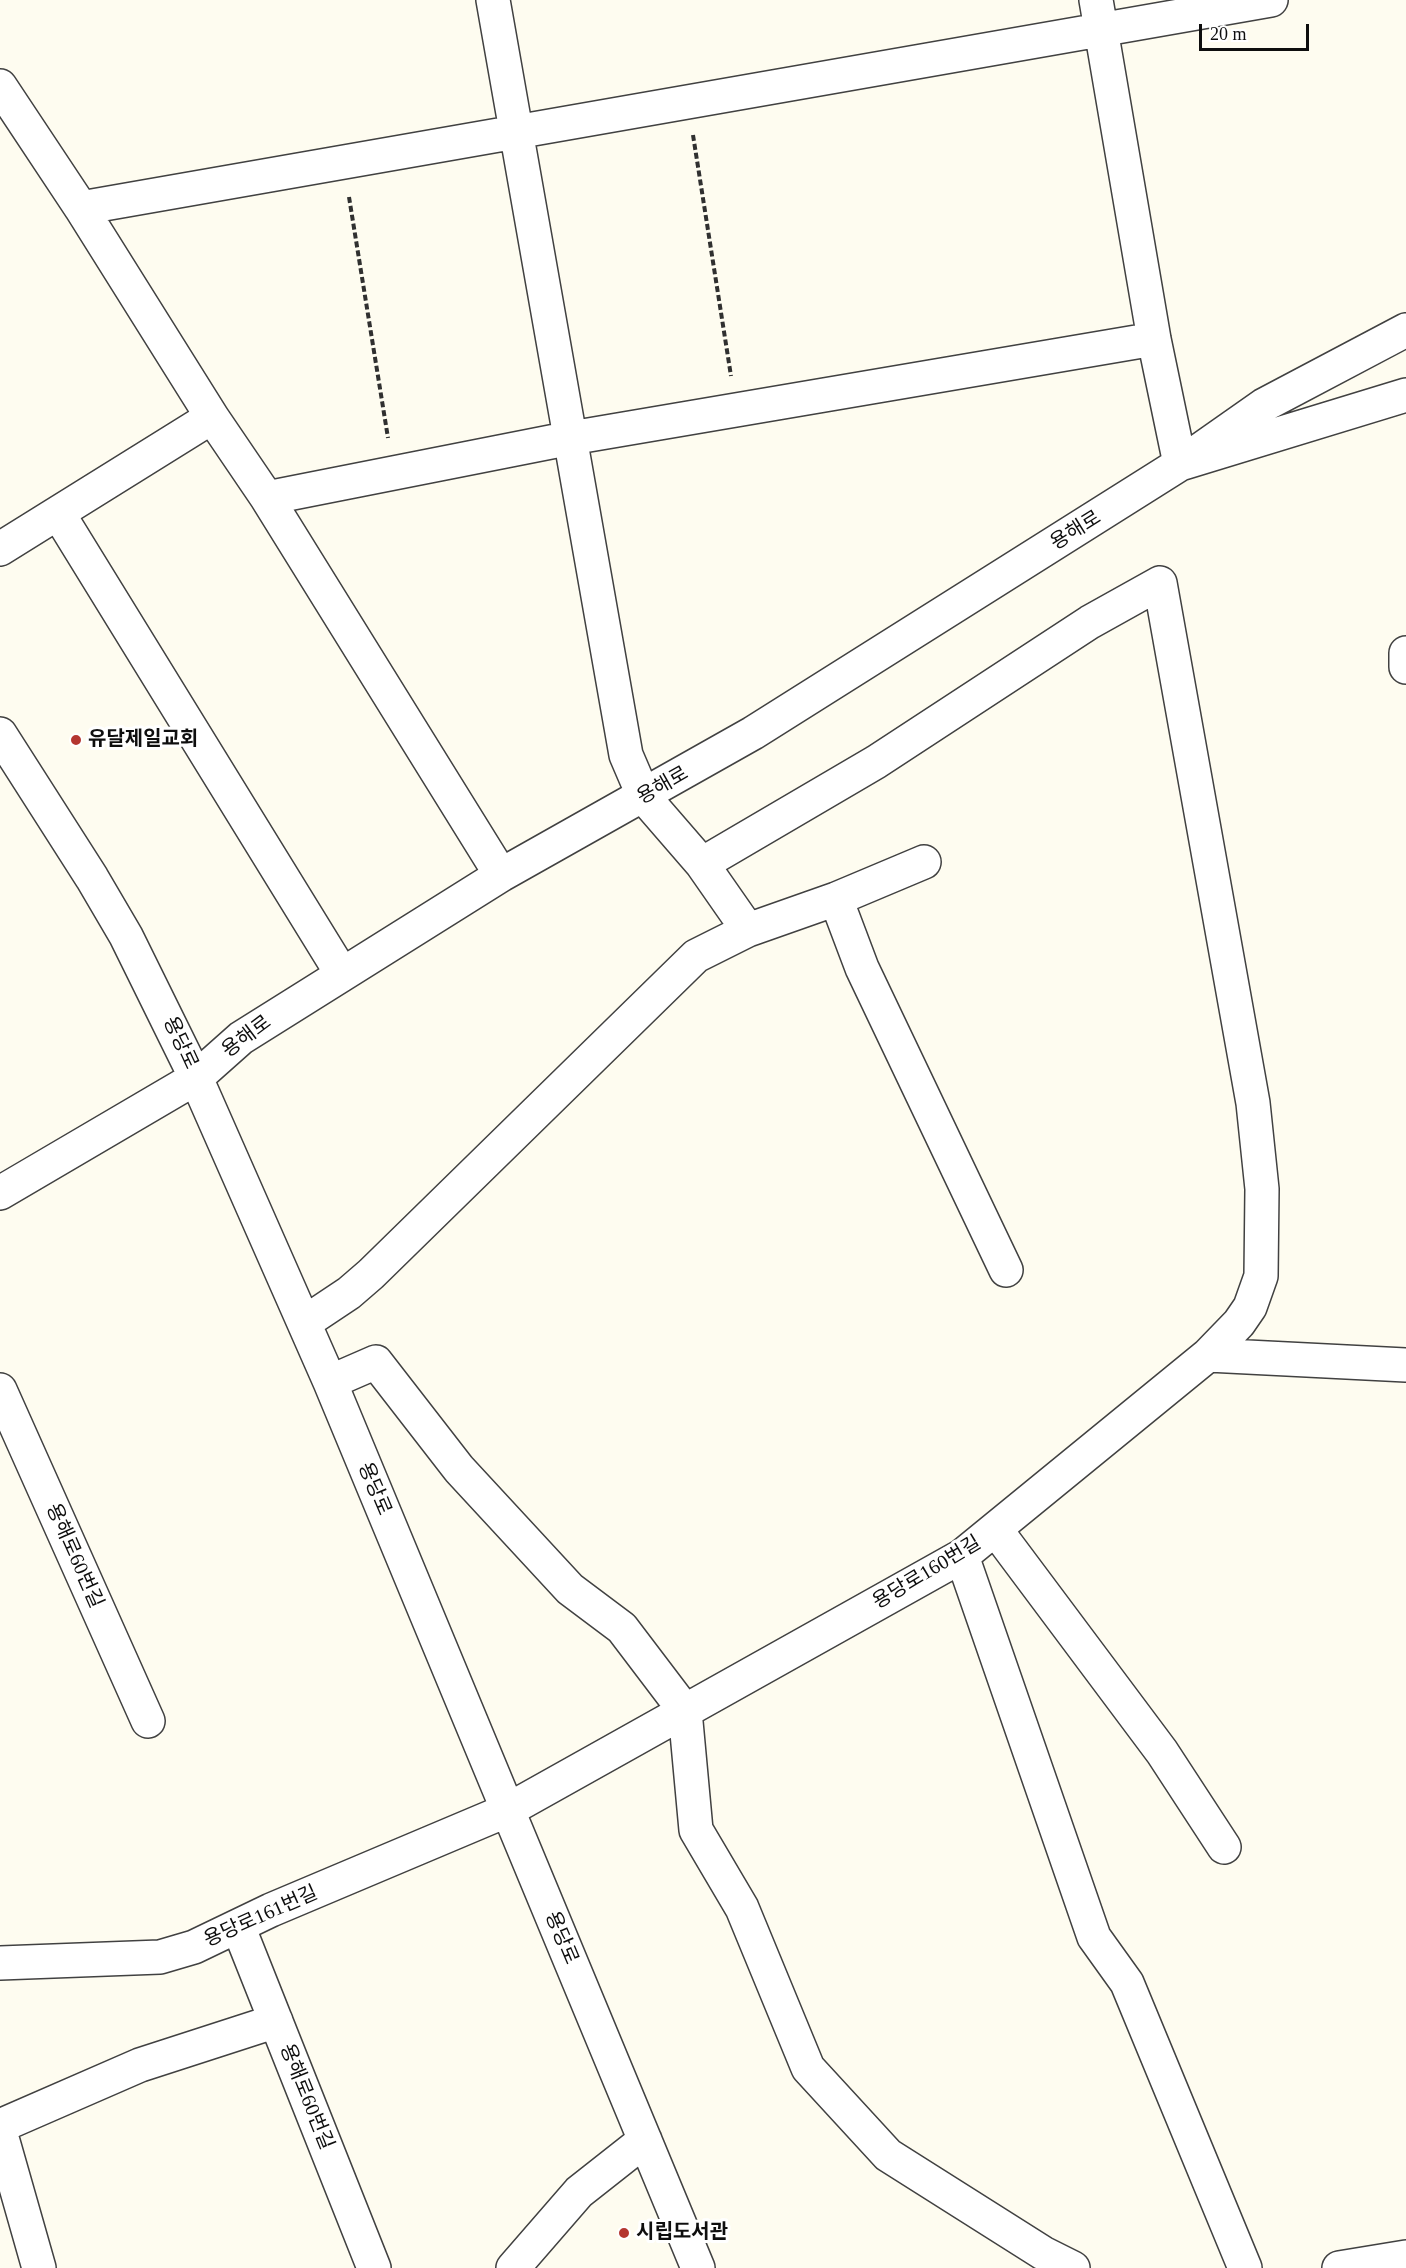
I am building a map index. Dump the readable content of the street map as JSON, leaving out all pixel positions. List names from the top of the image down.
{
  "streets": {
    "street": [
      "용해로",
      "용당로",
      "용해로60번길",
      "용당로160번길",
      "용당로161번길"
    ]
  },
  "crossings": [
    ["용해로", "용당로"],
    ["용당로", "용당로160번길"],
    ["용당로", "용당로161번길"],
    ["용해로60번길", "용당로161번길"],
    ["용당로160번길", "용당로161번길"]
  ],
  "places": ["유달제일교회", "시립도서관"],
  "scale_bar": "20 m"
}
